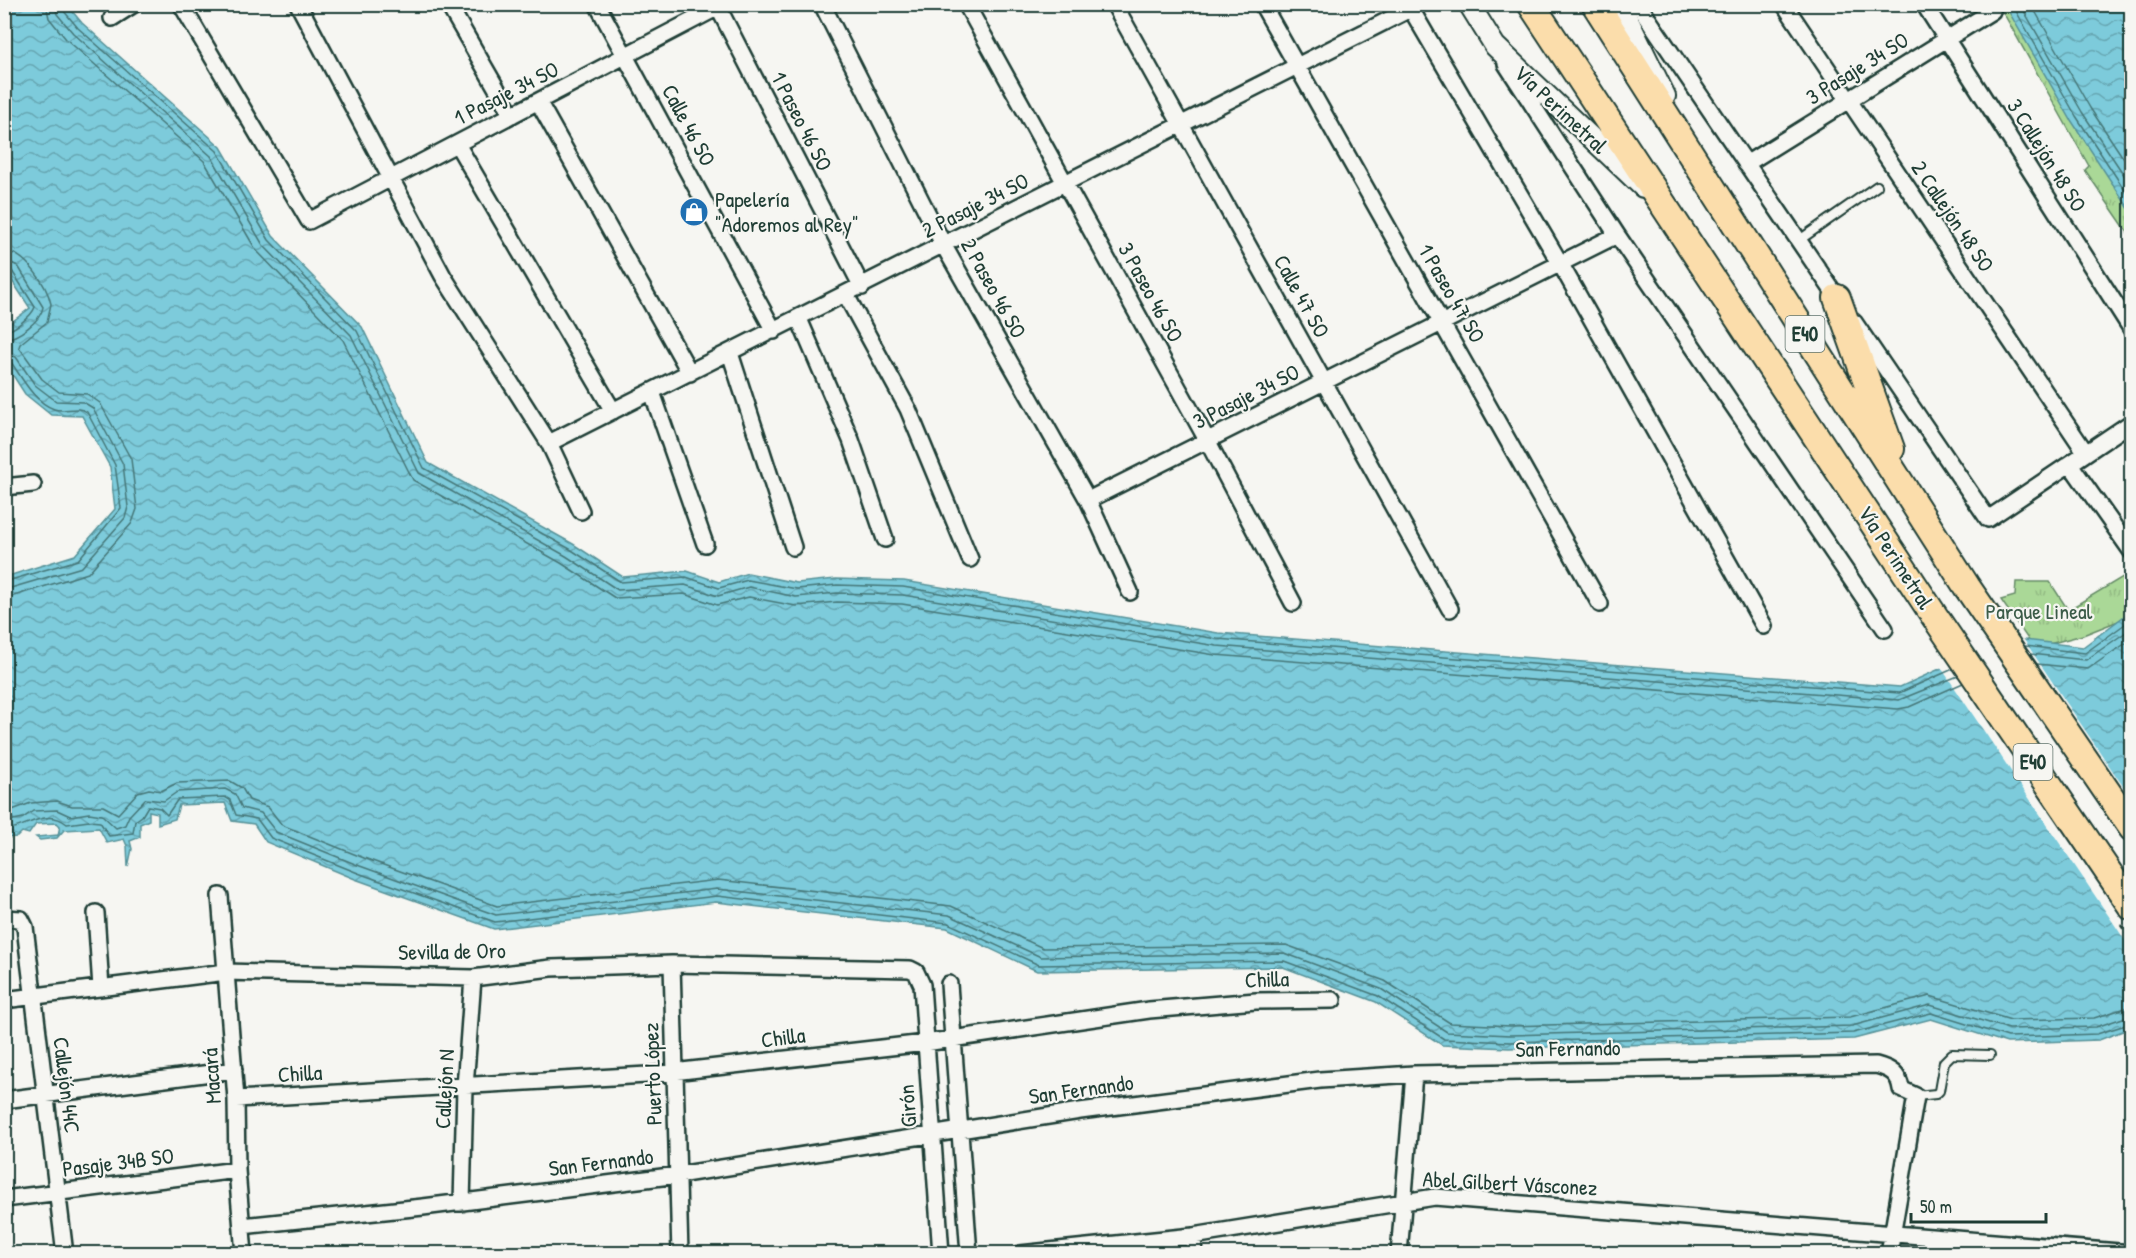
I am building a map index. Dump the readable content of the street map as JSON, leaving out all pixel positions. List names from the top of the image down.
{
  "streets": {
    "highway": ["Vía Perimetral", "E40"],
    "street": [
      "3 Pasaje 34 SO",
      "1 Pasaje 34 SO",
      "1 Paseo 46 SO",
      "Calle 46 SO",
      "3 Callejón 48 SO",
      "2 Pasaje 34 SO",
      "2 Callejón 48 SO",
      "2 Paseo 46 SO",
      "3 Paseo 46 SO",
      "1 Paseo 47 SO",
      "Calle 47 SO",
      "Sevilla de Oro",
      "Chilla",
      "San Fernando",
      "Puerto López",
      "Macará",
      "Callejón 44C",
      "Callejón N",
      "Girón",
      "Pasaje 34B SO",
      "Abel Gilbert Vásconez"
    ]
  },
  "crossings": [
    ["3 Pasaje 34 SO", "3 Callejón 48 SO"],
    ["3 Pasaje 34 SO", "2 Callejón 48 SO"],
    ["3 Pasaje 34 SO", "2 Paseo 46 SO"],
    ["3 Pasaje 34 SO", "3 Paseo 46 SO"],
    ["3 Pasaje 34 SO", "1 Paseo 47 SO"],
    ["3 Pasaje 34 SO", "Calle 47 SO"],
    ["1 Pasaje 34 SO", "1 Paseo 46 SO"],
    ["1 Pasaje 34 SO", "Calle 46 SO"],
    ["1 Paseo 46 SO", "2 Pasaje 34 SO"],
    ["Calle 46 SO", "2 Pasaje 34 SO"],
    ["2 Pasaje 34 SO", "2 Paseo 46 SO"],
    ["2 Pasaje 34 SO", "3 Paseo 46 SO"],
    ["2 Pasaje 34 SO", "1 Paseo 47 SO"],
    ["2 Pasaje 34 SO", "Calle 47 SO"],
    ["Sevilla de Oro", "Puerto López"],
    ["Sevilla de Oro", "Macará"],
    ["Sevilla de Oro", "Callejón 44C"],
    ["Sevilla de Oro", "Callejón N"],
    ["Sevilla de Oro", "Girón"],
    ["Chilla", "Puerto López"],
    ["Chilla", "Macará"],
    ["Chilla", "Callejón N"],
    ["Chilla", "Girón"],
    ["San Fernando", "Puerto López"],
    ["San Fernando", "Macará"],
    ["San Fernando", "Callejón N"],
    ["San Fernando", "Girón"],
    ["Macará", "Pasaje 34B SO"],
    ["Callejón 44C", "Pasaje 34B SO"]
  ],
  "parks": ["Parque Lineal"],
  "places": {
    "shop": ["Papelería \"Adoremos al Rey\""]
  },
  "scale_bar": "50 m"
}
